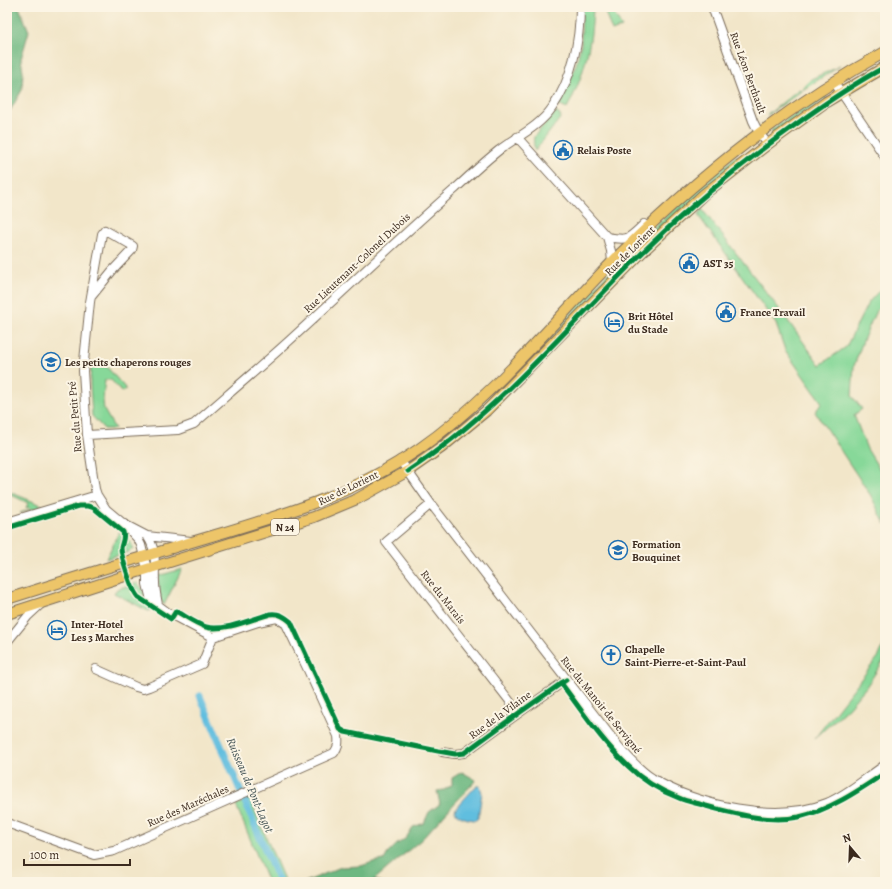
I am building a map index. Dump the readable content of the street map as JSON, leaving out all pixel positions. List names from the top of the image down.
{
  "streets": {
    "main road": ["Rue de Lorient", "N 24"],
    "street": [
      "Rue Léon Berthault",
      "Rue Lieutenant-Colonel Dubois",
      "Rue du Petit Pré",
      "Rue du Marais",
      "Rue du Manoir de Servigné",
      "Rue de la Vilaine",
      "Rue des Maréchales"
    ]
  },
  "crossings": [
    ["Rue Léon Berthault", "Rue de Lorient"],
    ["Rue de Lorient", "Rue du Petit Pré"],
    ["Rue de Lorient", "Rue du Manoir de Servigné"],
    ["Rue Lieutenant-Colonel Dubois", "Rue du Petit Pré"],
    ["Rue du Marais", "Rue du Manoir de Servigné"],
    ["Rue du Marais", "Rue de la Vilaine"],
    ["Rue du Manoir de Servigné", "Rue de la Vilaine"]
  ],
  "water": ["Ruisseau de Pont-Lagot"],
  "places": {
    "public building": ["Relais Poste", "AST 35", "France Travail"],
    "hotel": ["Brit Hôtel du Stade", "Inter-Hotel Les 3 Marches"],
    "school or university": ["Les petits chaperons rouges", "Formation Bouquinet"],
    "church": ["Chapelle Saint-Pierre-et-Saint-Paul"]
  },
  "scale_bar": "100 m",
  "north": "top"
}
